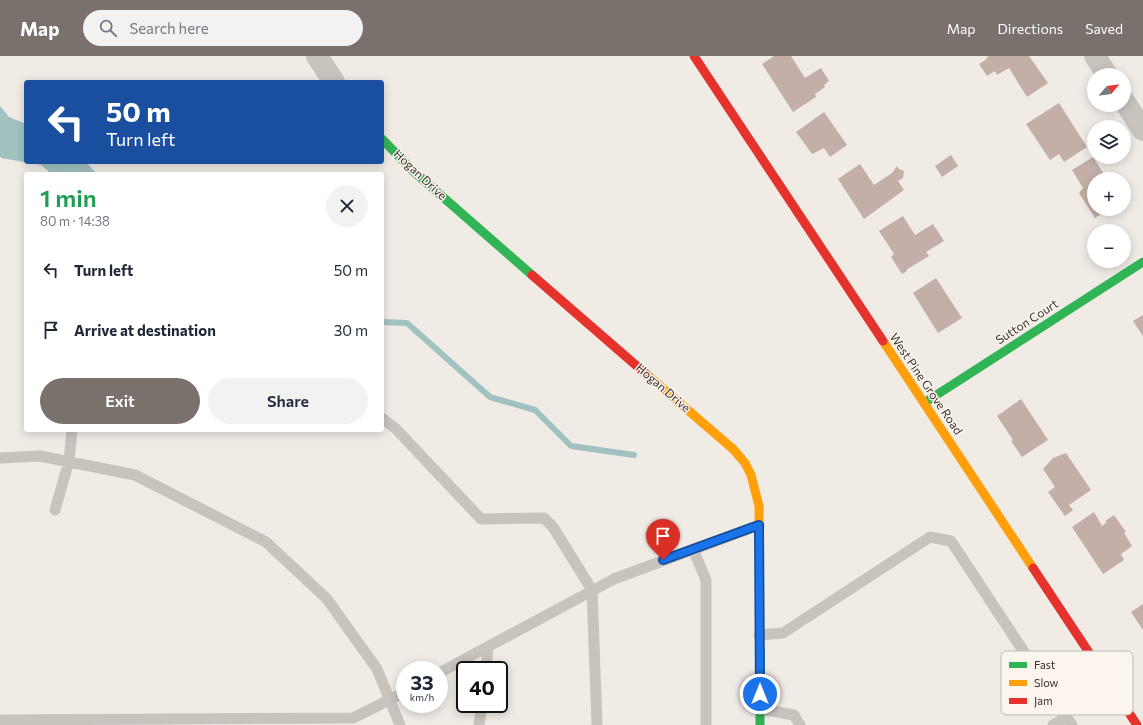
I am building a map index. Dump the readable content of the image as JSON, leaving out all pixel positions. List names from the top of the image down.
{
  "streets": {
    "street": ["Hogan Drive", "Sutton Court", "West Pine Grove Road"]
  },
  "crossings": [
    ["Sutton Court", "West Pine Grove Road"]
  ],
  "legend": ["Fast", "Slow", "Jam"],
  "north": "top right",
  "page": {
    "header": "Map",
    "search": "Search here",
    "nav": ["Map", "Directions", "Saved"],
    "map_buttons": ["+", "−"],
    "turn": ["50 m", "Turn left"],
    "heading": ["1 min", "80 m · 14:38"],
    "list": [
      {
        "name": "Turn left",
        "value": "50 m"
      },
      {
        "name": "Arrive at destination",
        "value": "30 m"
      }
    ],
    "buttons": ["Exit", "Share"],
    "speed": "33 km/h",
    "limit": "40"
  }
}
